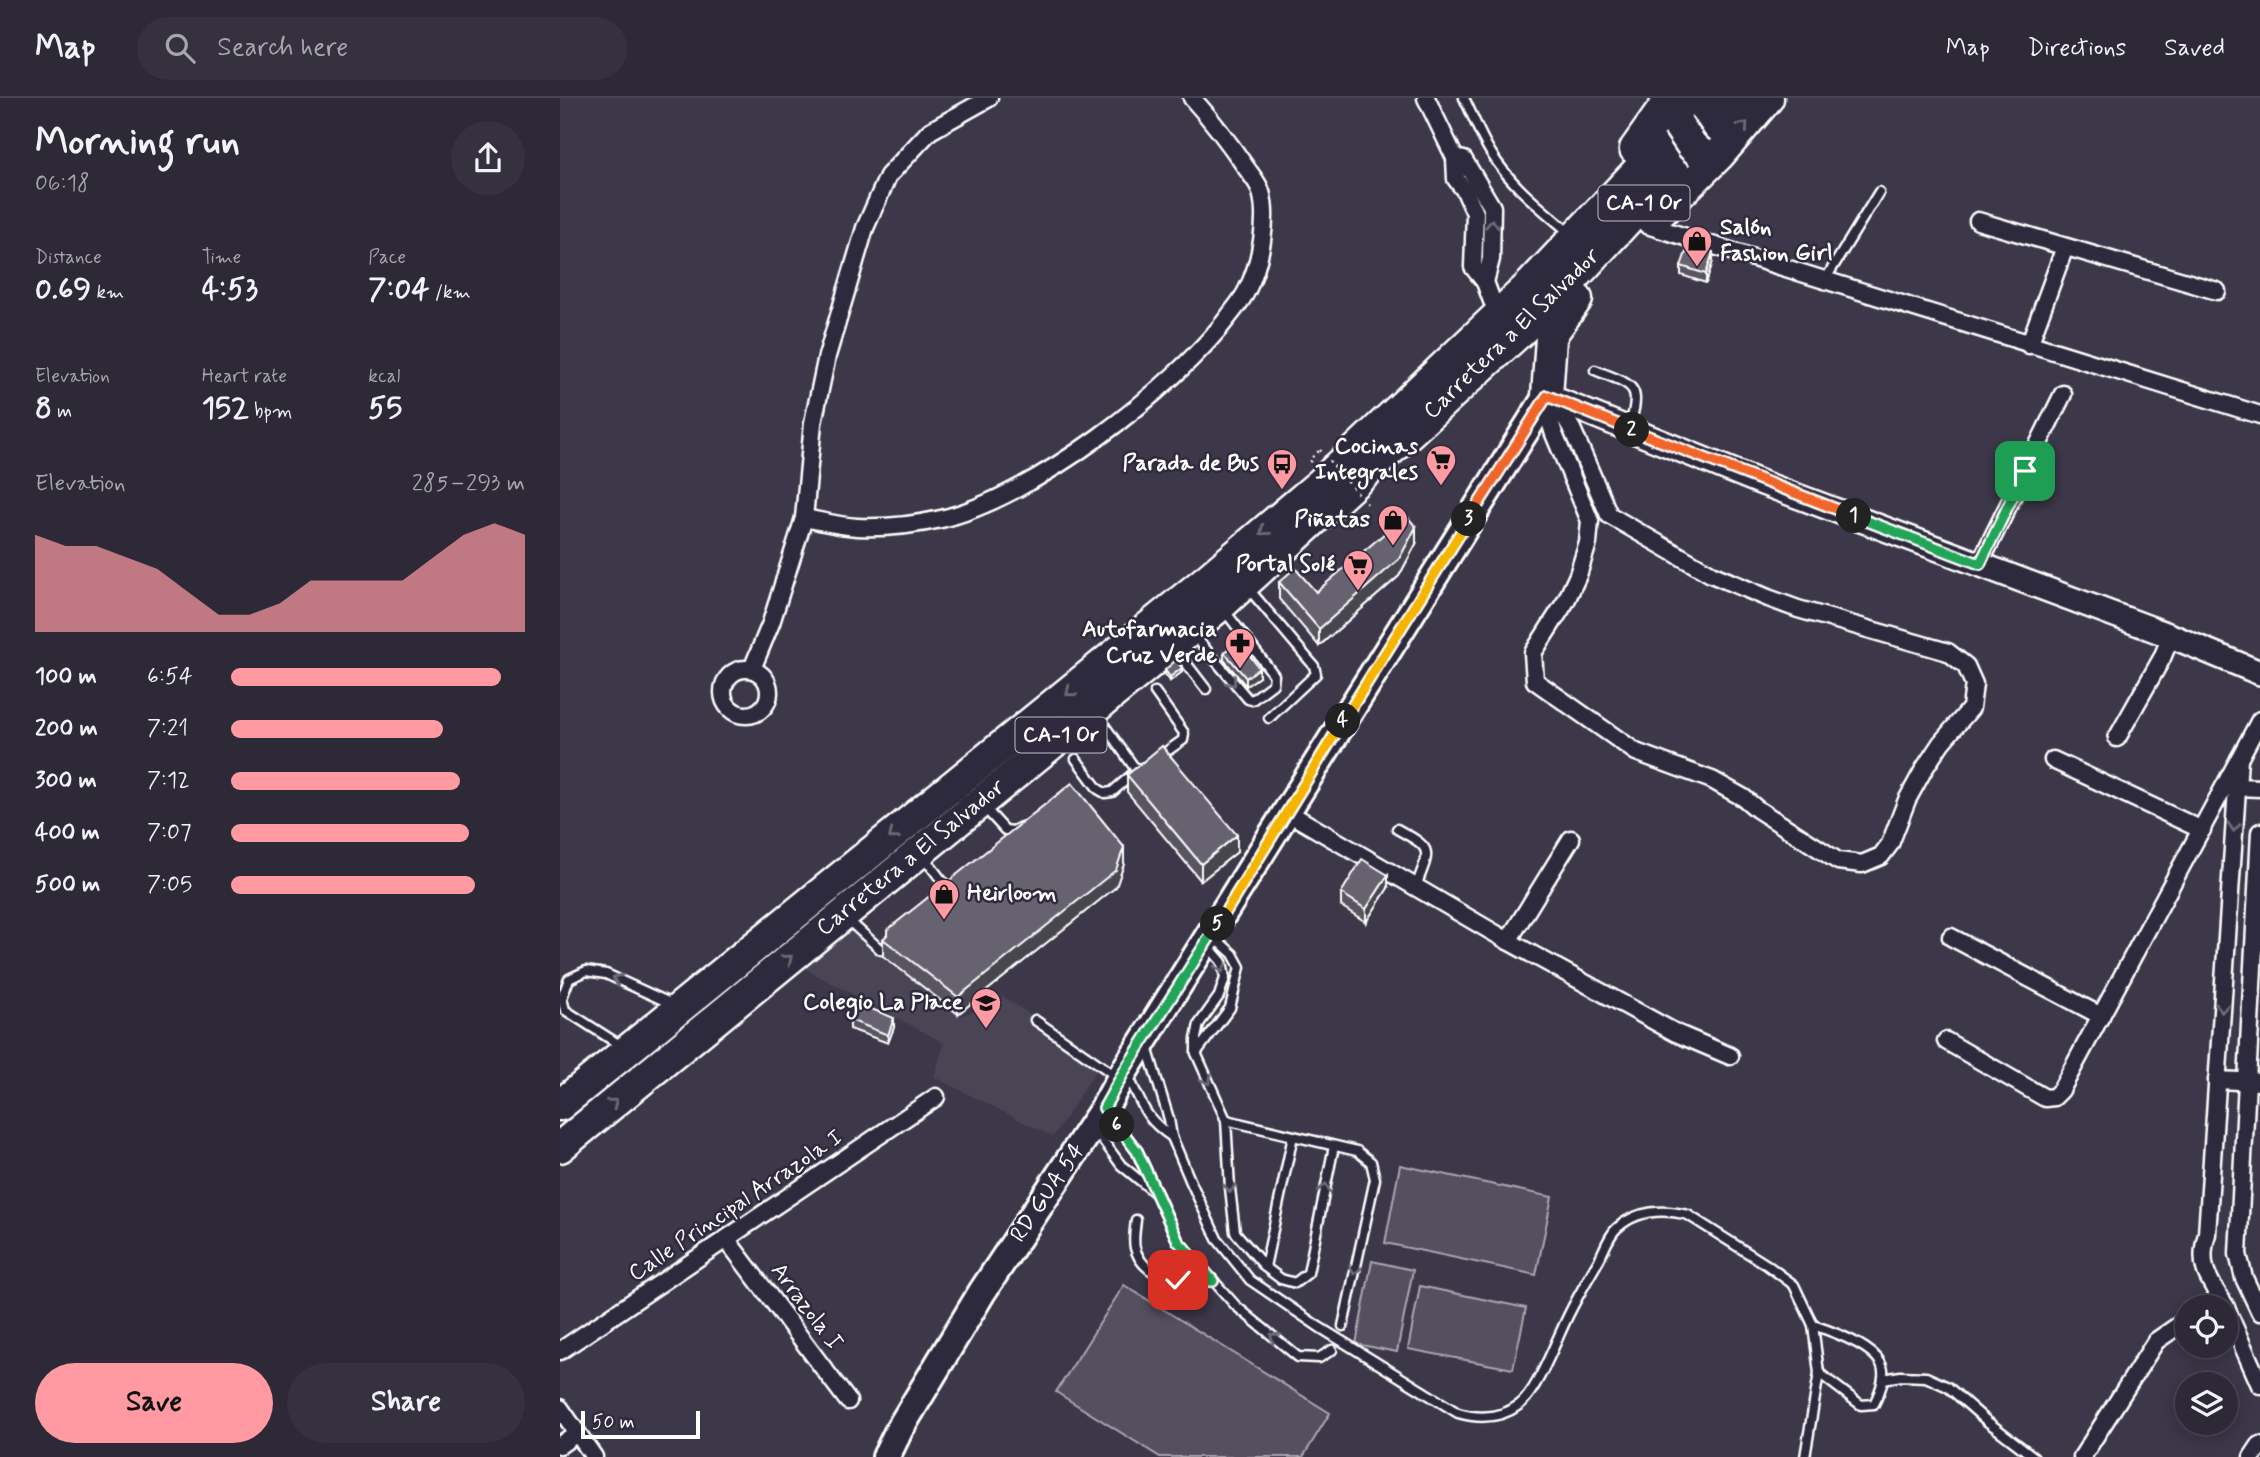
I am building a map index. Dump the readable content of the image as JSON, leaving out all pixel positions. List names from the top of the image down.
{
  "streets": {
    "highway": ["CA-1 Or", "Carretera a El Salvador"],
    "main road": ["RD GUA 54"],
    "street": ["Calle Principal Arrazola I", "Arrazola I"]
  },
  "crossings": [
    ["Calle Principal Arrazola I", "Arrazola I"]
  ],
  "places": {
    "shop": ["Salón Fashion Girl", "Piñatas", "Heirloom"],
    "supermarket": ["Cocinas Integrales", "Portal Solé"],
    "bus stop": ["Parada de Bus"],
    "pharmacy": ["Autofarmacia Cruz Verde"],
    "school or university": ["Colegio La Place"]
  },
  "scale_bar": "50 m",
  "page": {
    "header": "Map",
    "search": "Search here",
    "nav": ["Map", "Directions", "Saved"],
    "heading": ["Morning run", "06:18"],
    "stats": [
      ["Distance", "0.69 km"],
      ["Time", "4:53"],
      ["Pace", "7:04 /km"],
      ["Elevation", "8 m"],
      ["Heart rate", "152 bpm"],
      ["kcal", "55"]
    ],
    "pins": [
      "2",
      "1",
      "3",
      "4",
      "5",
      "6"
    ],
    "chart": ["Elevation", "285–293 m"],
    "list": [
      {
        "name": "100 m",
        "note": "6:54"
      },
      {
        "name": "200 m",
        "note": "7:21"
      },
      {
        "name": "300 m",
        "note": "7:12"
      },
      {
        "name": "400 m",
        "note": "7:07"
      },
      {
        "name": "500 m",
        "note": "7:05"
      }
    ],
    "buttons": ["Save", "Share"],
    "scale": "50 m"
  }
}
